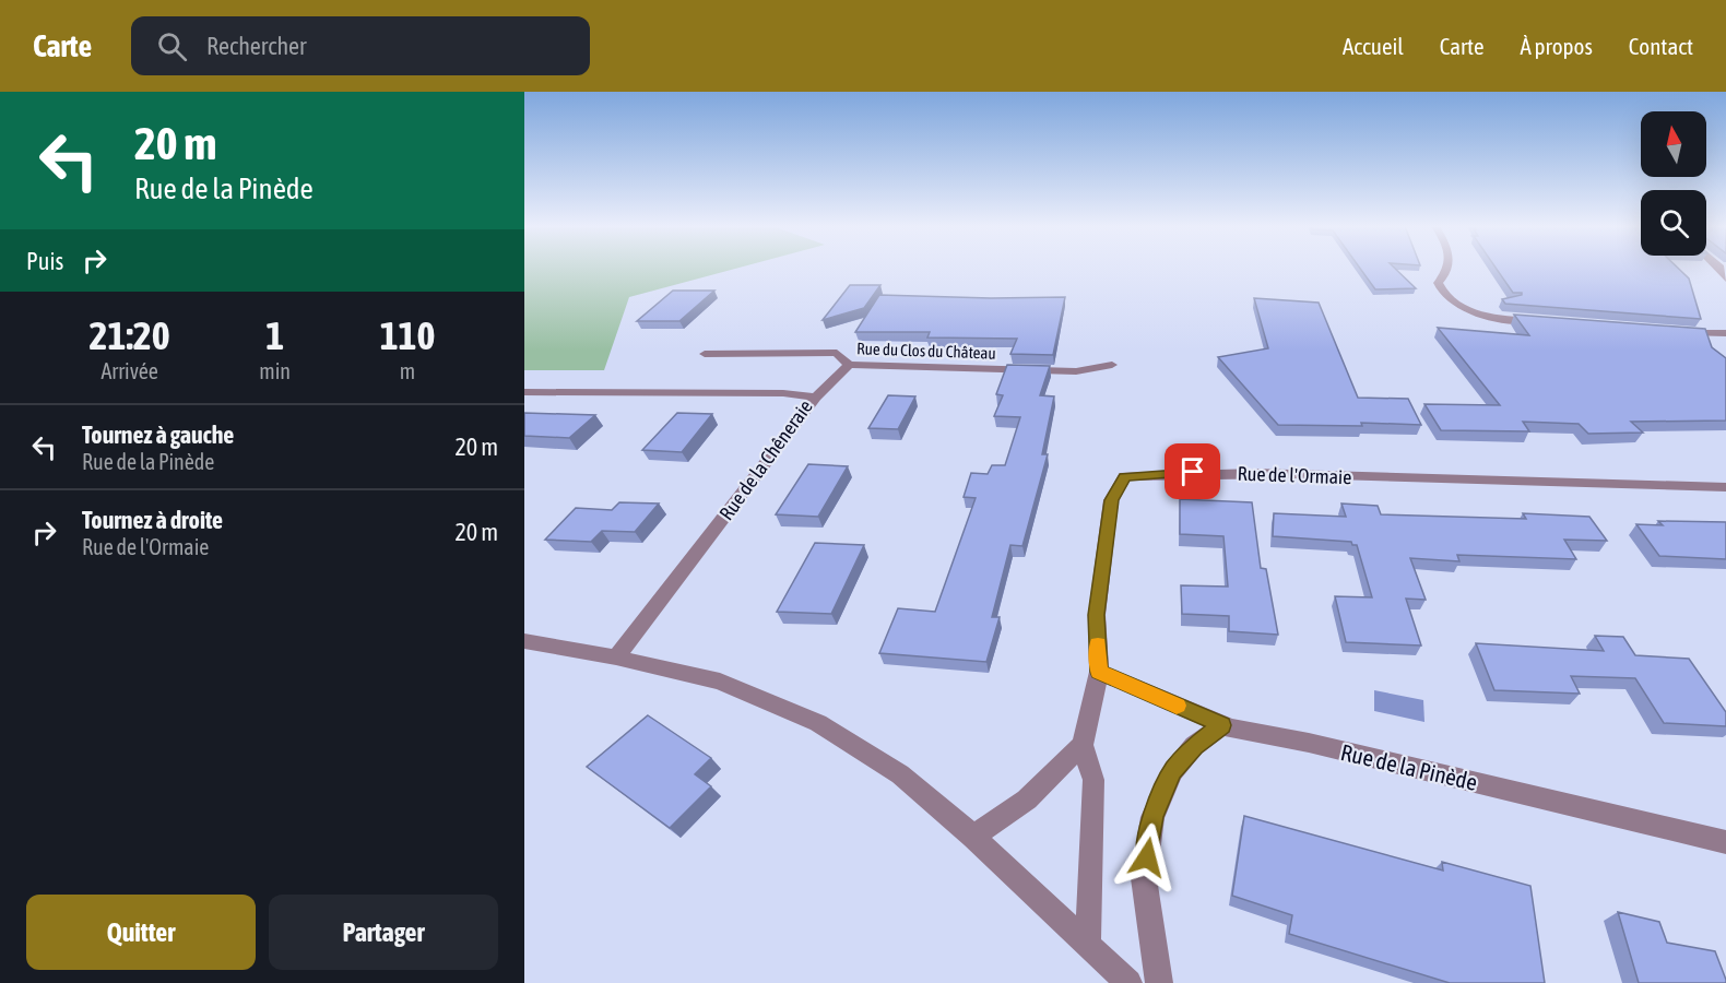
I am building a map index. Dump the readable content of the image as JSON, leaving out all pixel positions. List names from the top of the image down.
{
  "streets": {
    "street": [
      "Rue du Clos du Château",
      "Rue de la Chêneraie",
      "Rue de l'Ormaie",
      "Rue de la Pinède"
    ]
  },
  "crossings": [
    ["Rue de l'Ormaie", "Rue de la Pinède"]
  ],
  "north": "top",
  "page": {
    "header": "Carte",
    "search": "Rechercher",
    "nav": [
      "Accueil",
      "Carte",
      "À propos",
      "Contact"
    ],
    "turn": ["20 m", "Rue de la Pinède"],
    "then": "Puis",
    "eta": [
      "21:20",
      "Arrivée",
      "1",
      "min",
      "110",
      "m"
    ],
    "list": [
      {
        "name": "Tournez à gauche",
        "note": "Rue de la Pinède",
        "value": "20 m"
      },
      {
        "name": "Tournez à droite",
        "note": "Rue de l'Ormaie",
        "value": "20 m"
      }
    ],
    "buttons": ["Quitter", "Partager"]
  }
}
